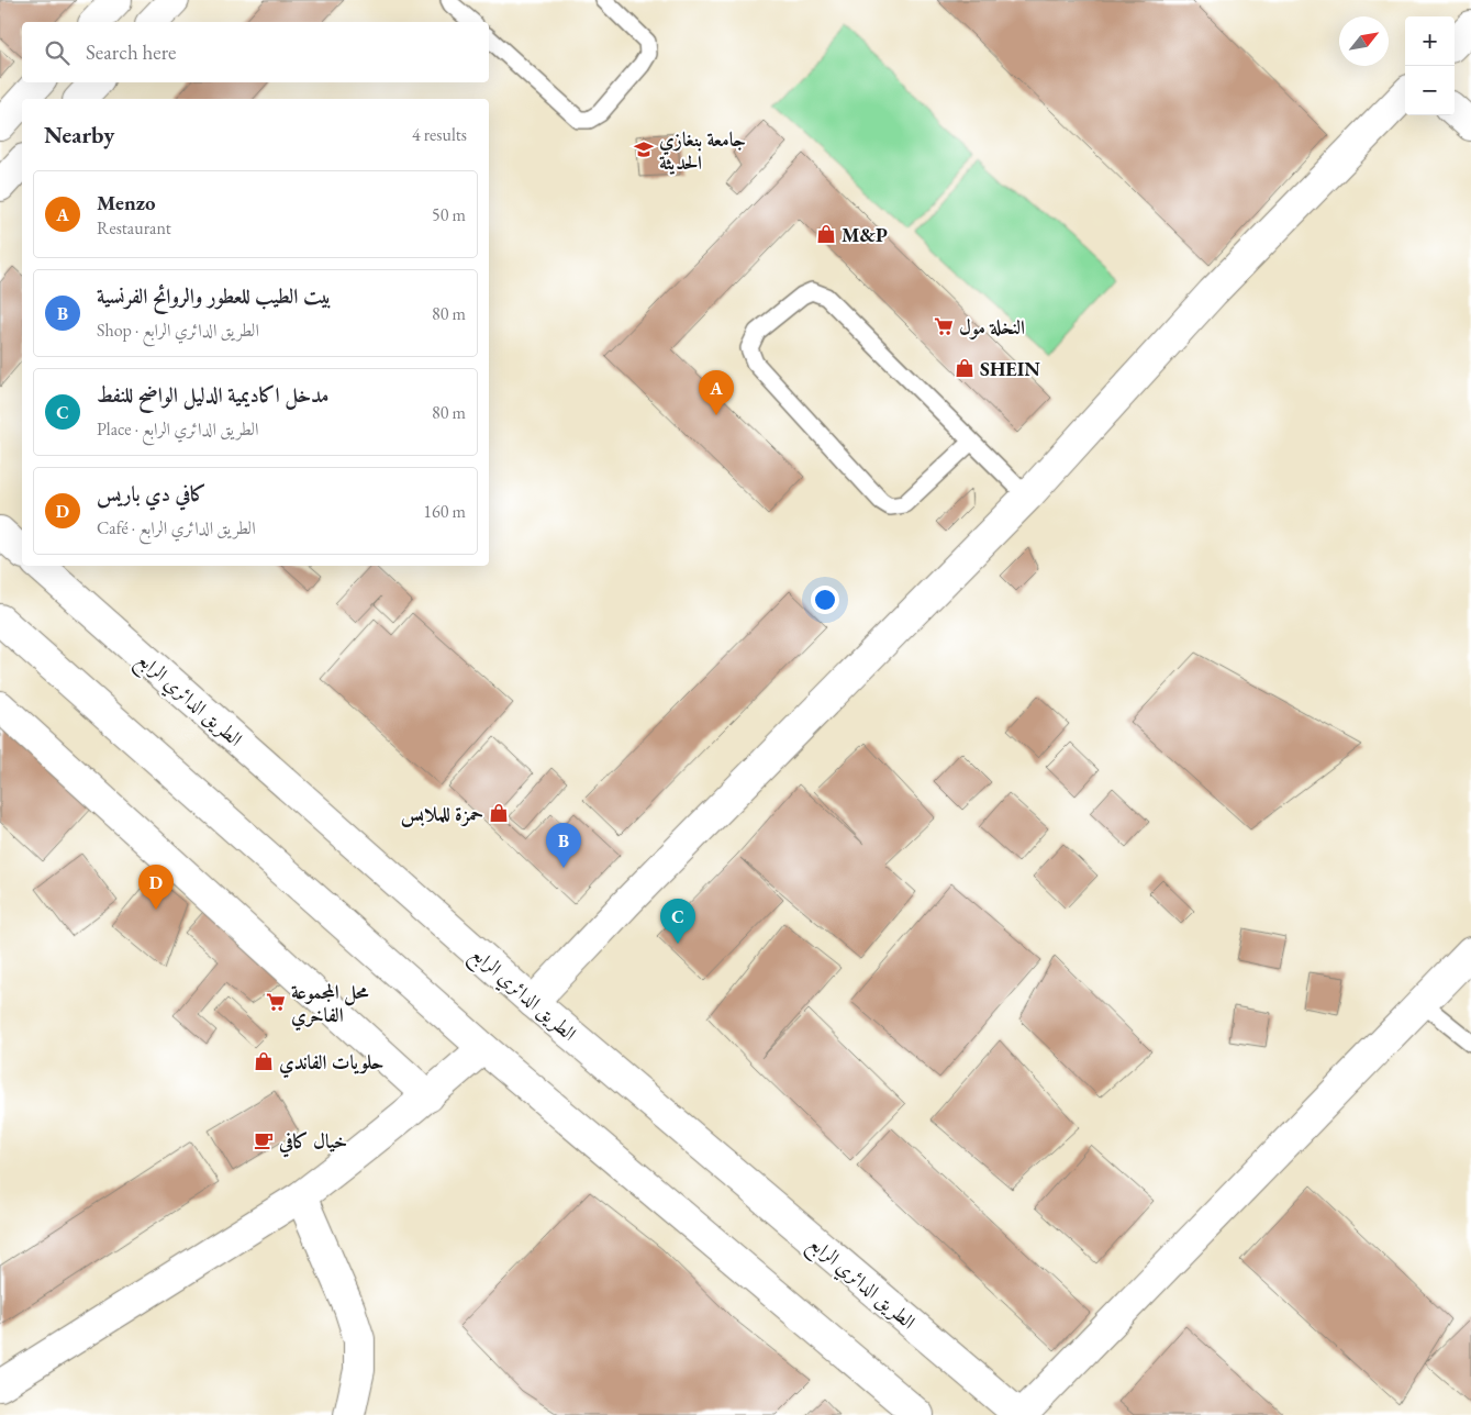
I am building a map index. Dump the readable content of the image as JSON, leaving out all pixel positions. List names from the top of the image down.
{
  "streets": {
    "street": ["الطريق الدائري الرابع"]
  },
  "places": {
    "school or university": ["جامعة بنغازي الحديثة"],
    "shop": [
      "M&P",
      "SHEIN",
      "حمزة للملابس",
      "حلويات الفاندي"
    ],
    "supermarket": ["النخلة مول", "محل المجموعة الفاخري"],
    "cafe": ["خيال كافي"]
  },
  "north": "top right",
  "page": {
    "map_buttons": ["+", "−"],
    "search": "Search here",
    "heading": ["Nearby", "4 results"],
    "list": [
      {
        "mark": "A",
        "name": "Menzo",
        "note": "Restaurant",
        "value": "50 m"
      },
      {
        "mark": "B",
        "name": "بيت الطيب للعطور والروائح الفرنسية",
        "note": "Shop · الطريق الدائري الرابع",
        "value": "80 m"
      },
      {
        "mark": "C",
        "name": "مدخل اكاديمية الدليل الواضح للنفط",
        "note": "Place · الطريق الدائري الرابع",
        "value": "80 m"
      },
      {
        "mark": "D",
        "name": "كافي دي باريس",
        "note": "Café · الطريق الدائري الرابع",
        "value": "160 m"
      }
    ],
    "pins": [
      "A",
      "B",
      "D",
      "C"
    ]
  }
}
